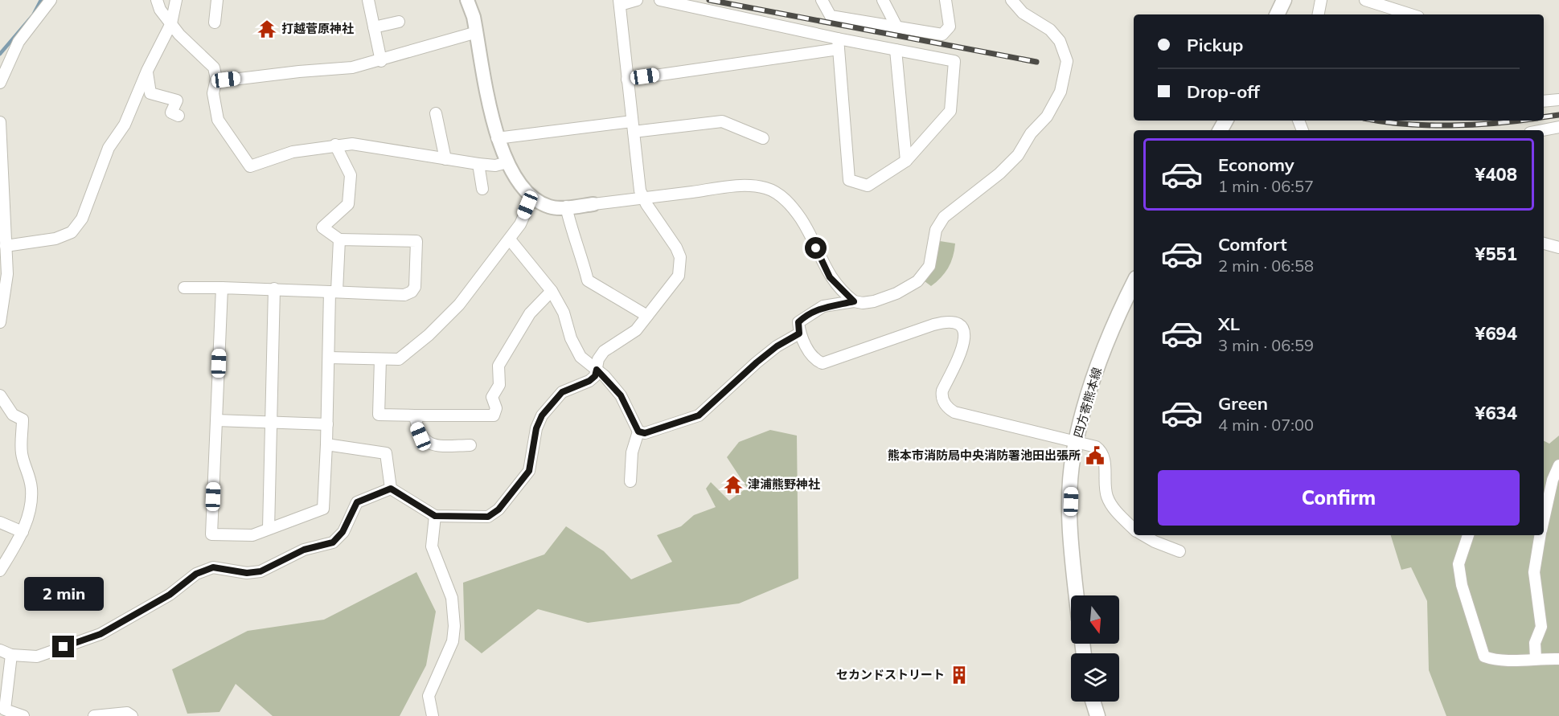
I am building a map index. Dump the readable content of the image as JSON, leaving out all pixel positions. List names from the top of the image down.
{
  "streets": {
    "main road": ["四方寄熊本線"]
  },
  "places": {
    "temple": ["打越菅原神社", "津浦熊野神社"],
    "public building": ["熊本市消防局中央消防署池田出張所"],
    "building": ["セカンドストリート"]
  },
  "north": "bottom",
  "page": {
    "banner": ["Pickup", "Drop-off"],
    "list": [
      {
        "name": "Economy",
        "note": "1 min · 06:57",
        "value": "¥408"
      },
      {
        "name": "Comfort",
        "note": "2 min · 06:58",
        "value": "¥551"
      },
      {
        "name": "XL",
        "note": "3 min · 06:59",
        "value": "¥694"
      },
      {
        "name": "Green",
        "note": "4 min · 07:00",
        "value": "¥634"
      }
    ],
    "buttons": "Confirm",
    "bubble": "2 min"
  }
}
